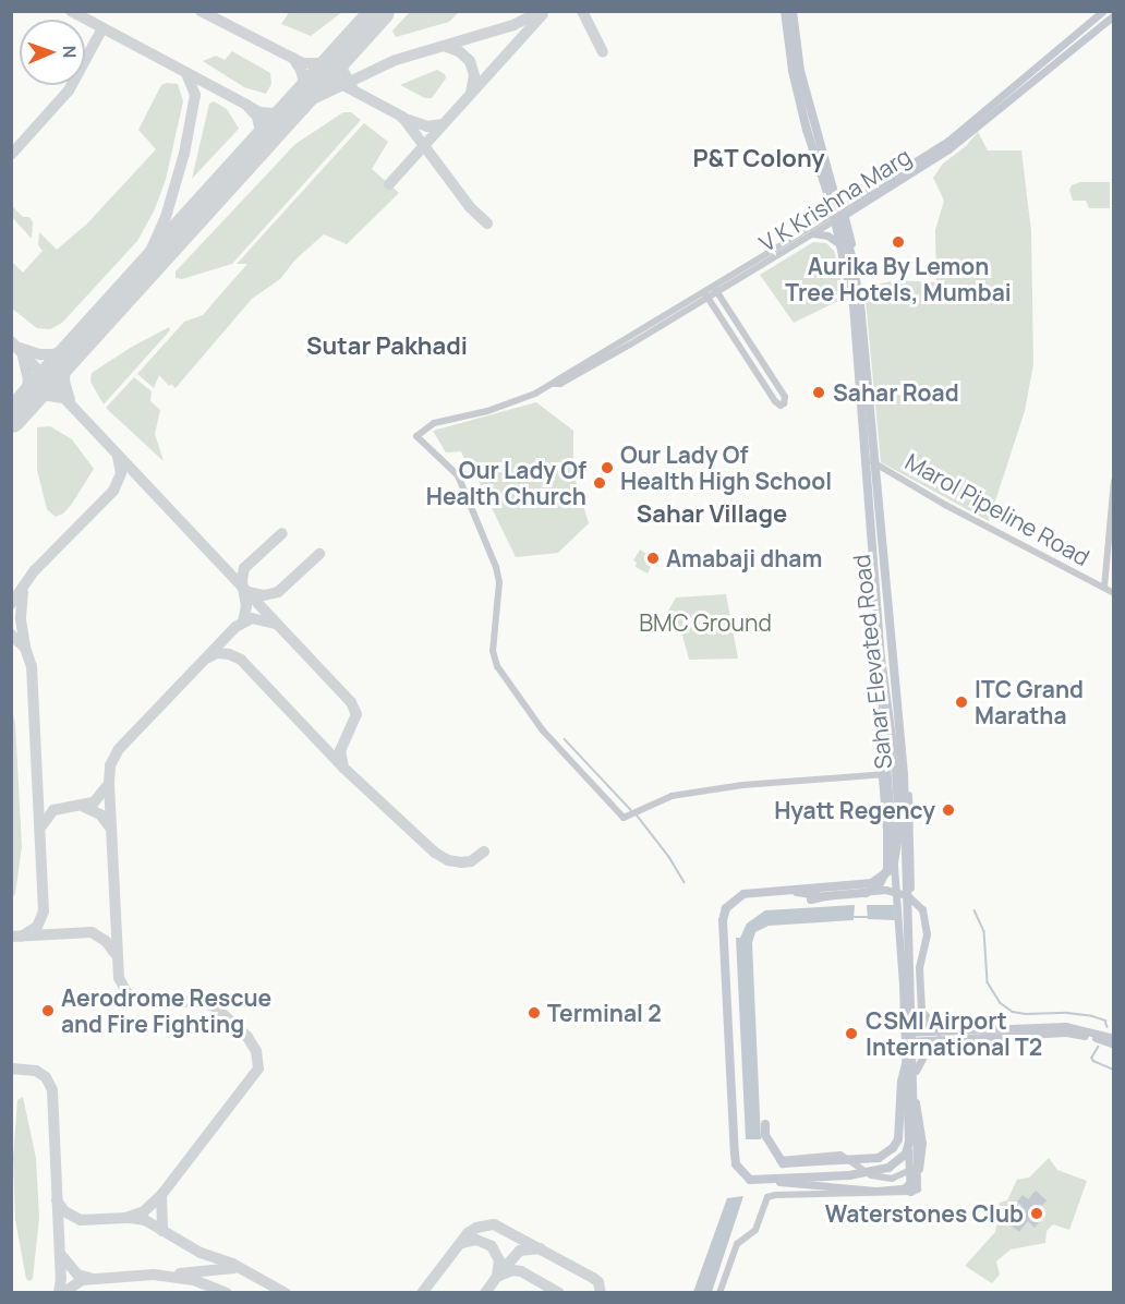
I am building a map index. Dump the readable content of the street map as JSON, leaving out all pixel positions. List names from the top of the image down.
{
  "streets": {
    "main road": ["V K Krishna Marg", "Sahar Elevated Road"],
    "street": ["Marol Pipeline Road"]
  },
  "districts": ["P&T Colony", "Sutar Pakhadi", "Sahar Village"],
  "parks": ["BMC Ground"],
  "places": [
    "Aurika By Lemon Tree Hotels, Mumbai",
    "Sahar Road",
    "Our Lady Of Health High School",
    "Our Lady Of Health Church",
    "Amabaji dham",
    "ITC Grand Maratha",
    "Hyatt Regency",
    "Aerodrome Rescue and Fire Fighting",
    "Terminal 2",
    "CSMI Airport International T2",
    "Waterstones Club"
  ],
  "north": "right"
}
